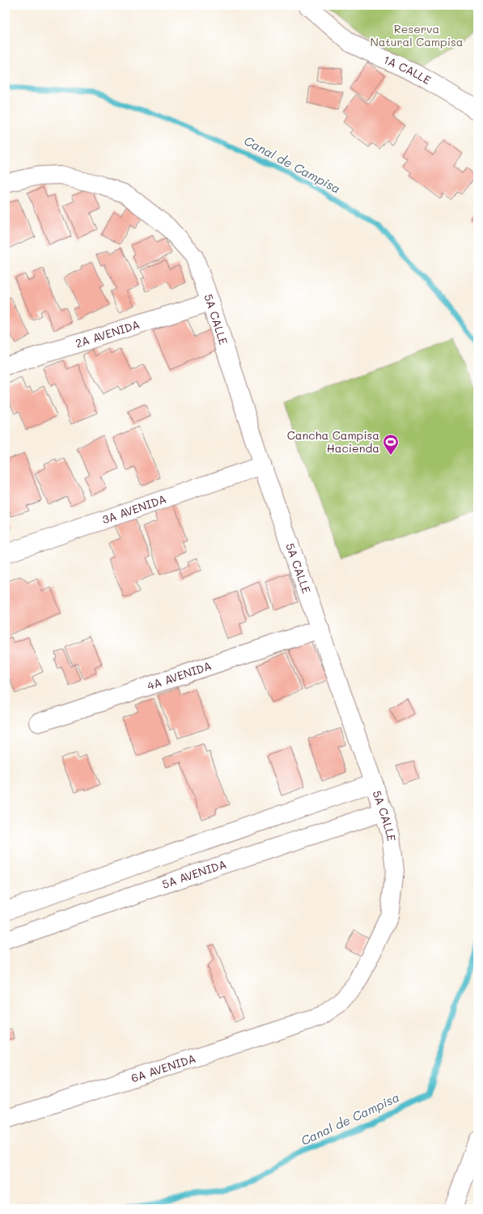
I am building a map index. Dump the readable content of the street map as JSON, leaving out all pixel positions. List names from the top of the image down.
{
  "streets": {
    "street": [
      "1A CALLE",
      "5A CALLE",
      "2A AVENIDA",
      "3A AVENIDA",
      "4A AVENIDA",
      "5A AVENIDA",
      "6A AVENIDA"
    ]
  },
  "crossings": [
    ["5A CALLE", "2A AVENIDA"],
    ["5A CALLE", "3A AVENIDA"],
    ["5A CALLE", "4A AVENIDA"],
    ["5A CALLE", "5A AVENIDA"],
    ["5A CALLE", "6A AVENIDA"]
  ],
  "water": ["Canal de Campisa"],
  "parks": ["Reserva Natural Campisa"],
  "places": {
    "sports": ["Cancha Campisa Hacienda"]
  }
}
